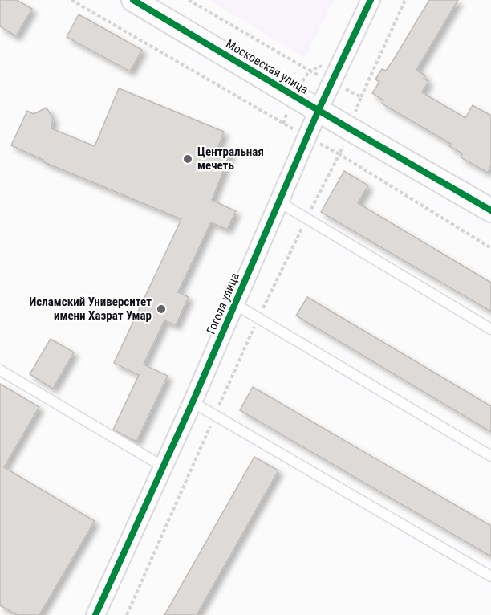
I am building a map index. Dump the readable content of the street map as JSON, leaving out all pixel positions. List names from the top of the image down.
{
  "streets": {
    "street": ["Московская улица", "Гоголя улица"]
  },
  "crossings": [
    ["Московская улица", "Гоголя улица"]
  ],
  "places": ["Центральная мечеть", "Исламский Университет имени Хазрат Умар"]
}
